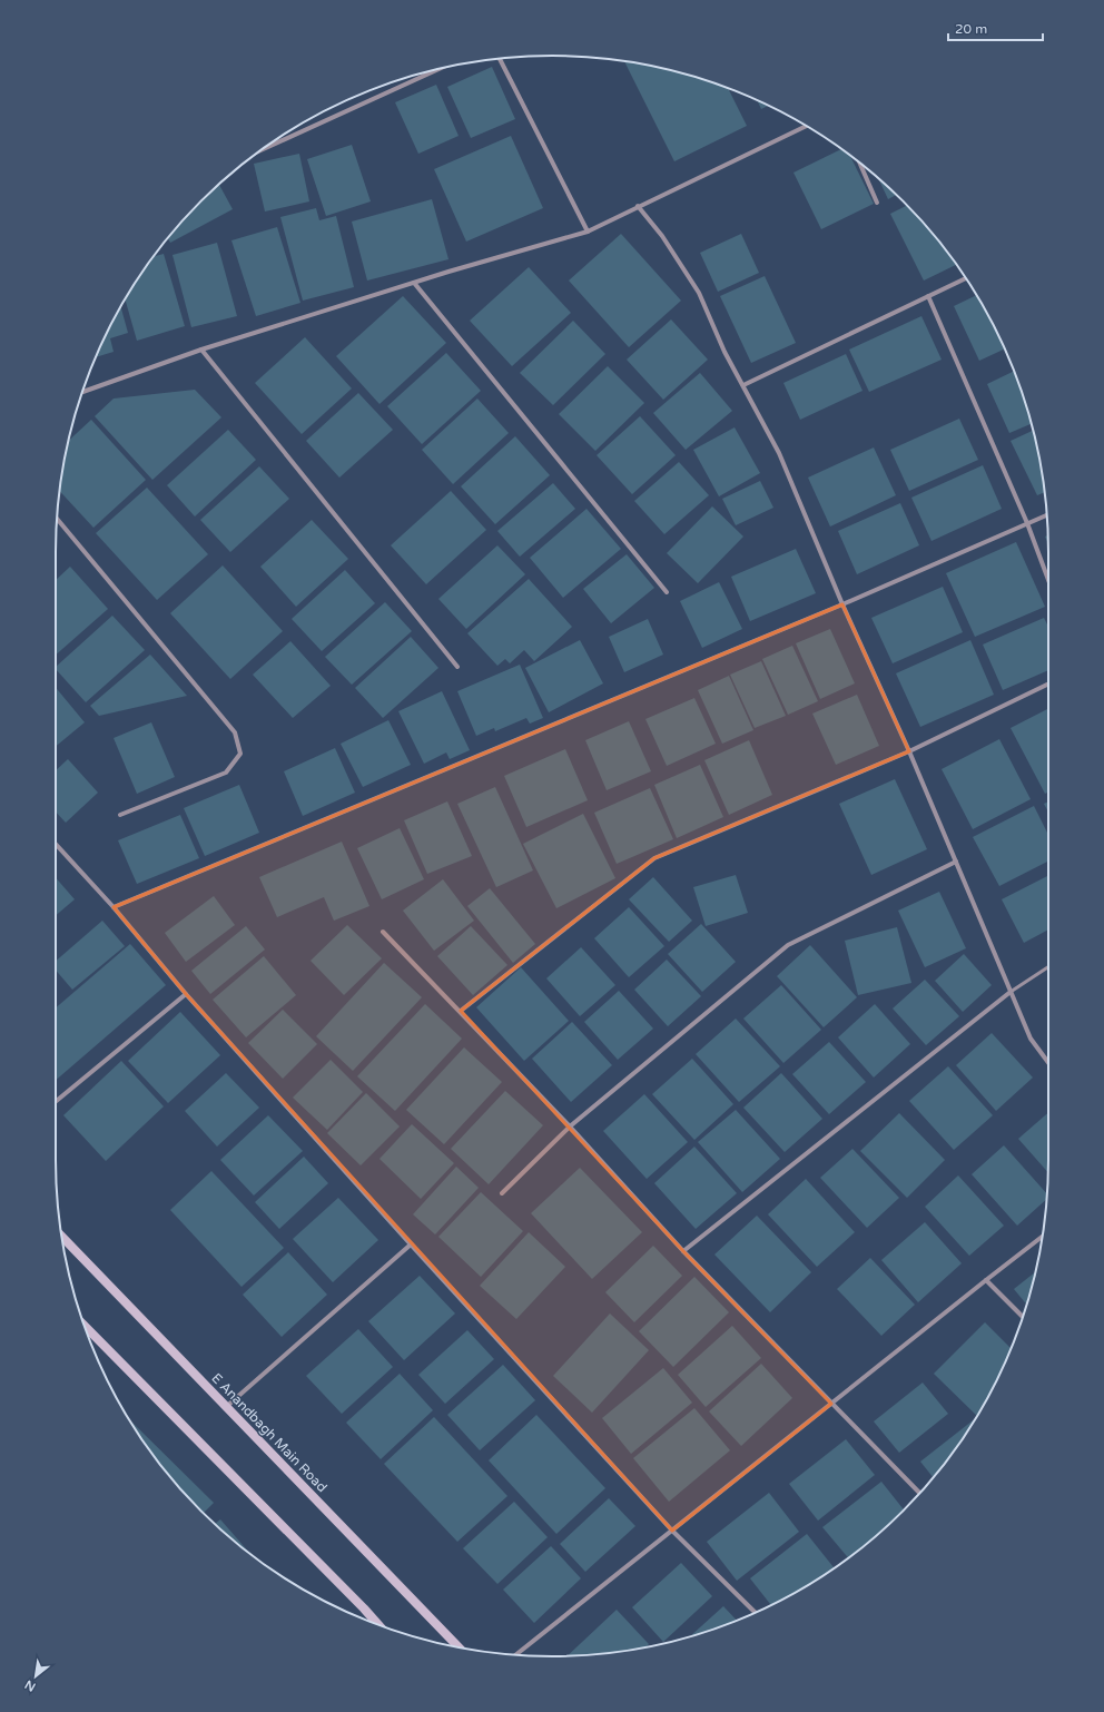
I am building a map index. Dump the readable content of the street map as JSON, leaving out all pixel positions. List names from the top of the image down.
{
  "streets": {
    "street": ["E Anandbagh Main Road"]
  },
  "scale_bar": "20 m",
  "north": "bottom left"
}
